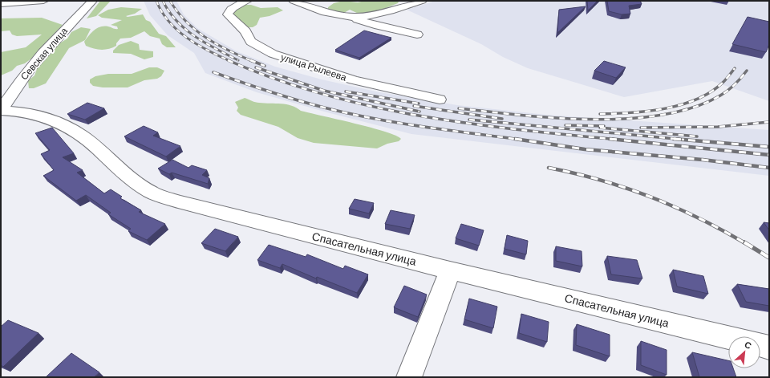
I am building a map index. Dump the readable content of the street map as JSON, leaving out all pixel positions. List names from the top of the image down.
{
  "streets": {
    "street": ["Севская улица", "улица Рылеева", "Спасательная улица"]
  },
  "crossings": [
    ["Севская улица", "Спасательная улица"]
  ],
  "north": "top right"
}
